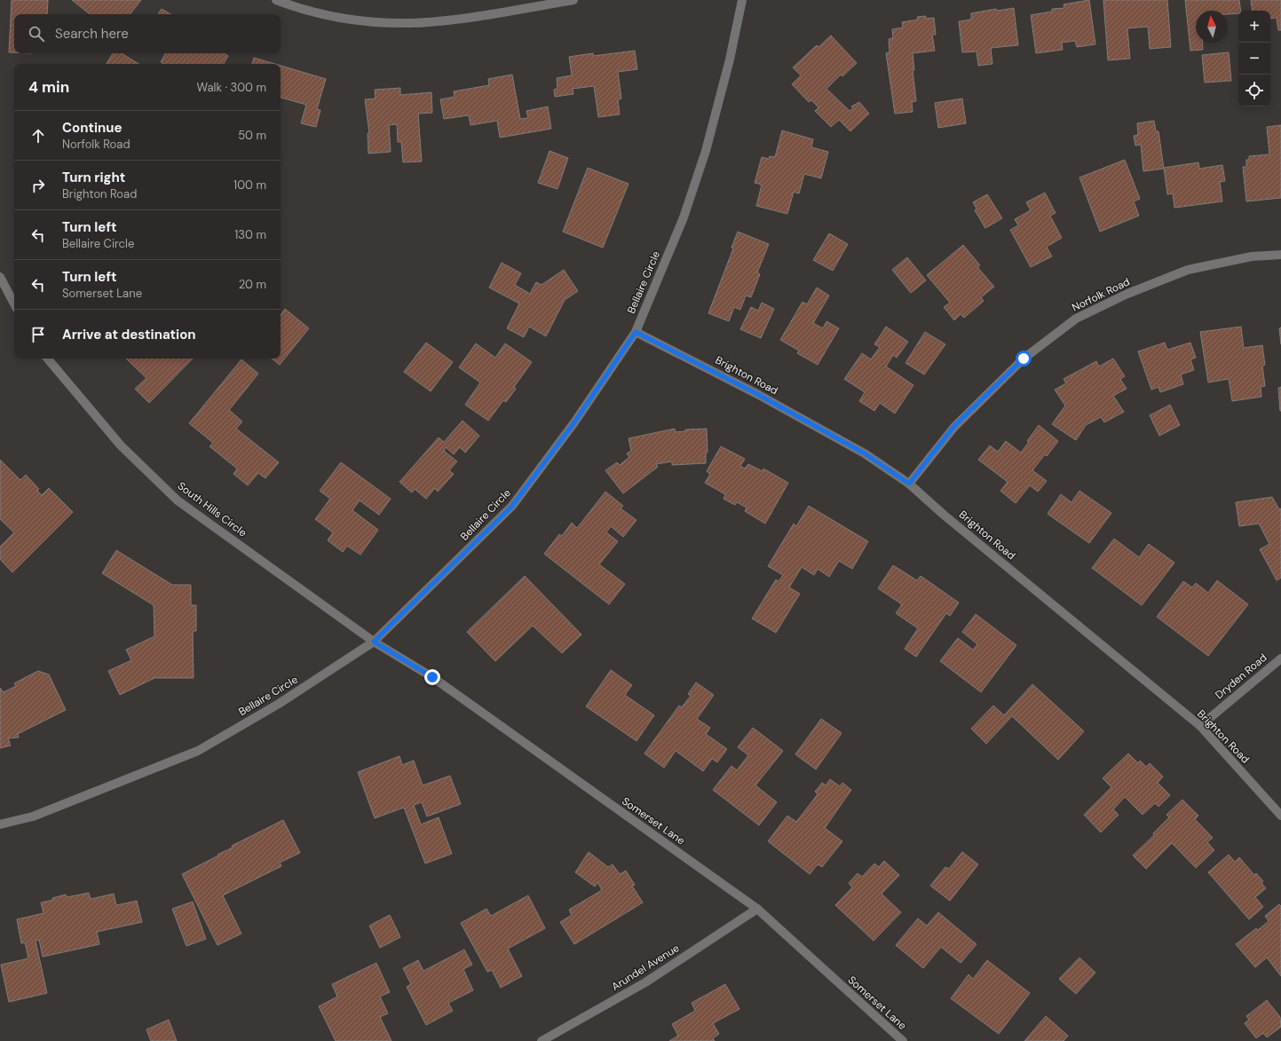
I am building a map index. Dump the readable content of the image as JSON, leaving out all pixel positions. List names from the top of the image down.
{
  "streets": {
    "street": [
      "Bellaire Circle",
      "Norfolk Road",
      "Brighton Road",
      "South Hills Circle",
      "Dryden Road",
      "Somerset Lane",
      "Arundel Avenue"
    ]
  },
  "crossings": [
    ["Bellaire Circle", "Brighton Road"],
    ["Bellaire Circle", "South Hills Circle"],
    ["Bellaire Circle", "Somerset Lane"],
    ["Norfolk Road", "Brighton Road"],
    ["Brighton Road", "Dryden Road"],
    ["South Hills Circle", "Somerset Lane"],
    ["Somerset Lane", "Arundel Avenue"]
  ],
  "north": "top",
  "page": {
    "map_buttons": ["+", "−"],
    "search": "Search here",
    "heading": ["4 min", "Walk · 300 m"],
    "list": [
      ["Continue", "Norfolk Road", "50 m"],
      ["Turn right", "Brighton Road", "100 m"],
      ["Turn left", "Bellaire Circle", "130 m"],
      ["Turn left", "Somerset Lane", "20 m"],
      "Arrive at destination"
    ]
  }
}
